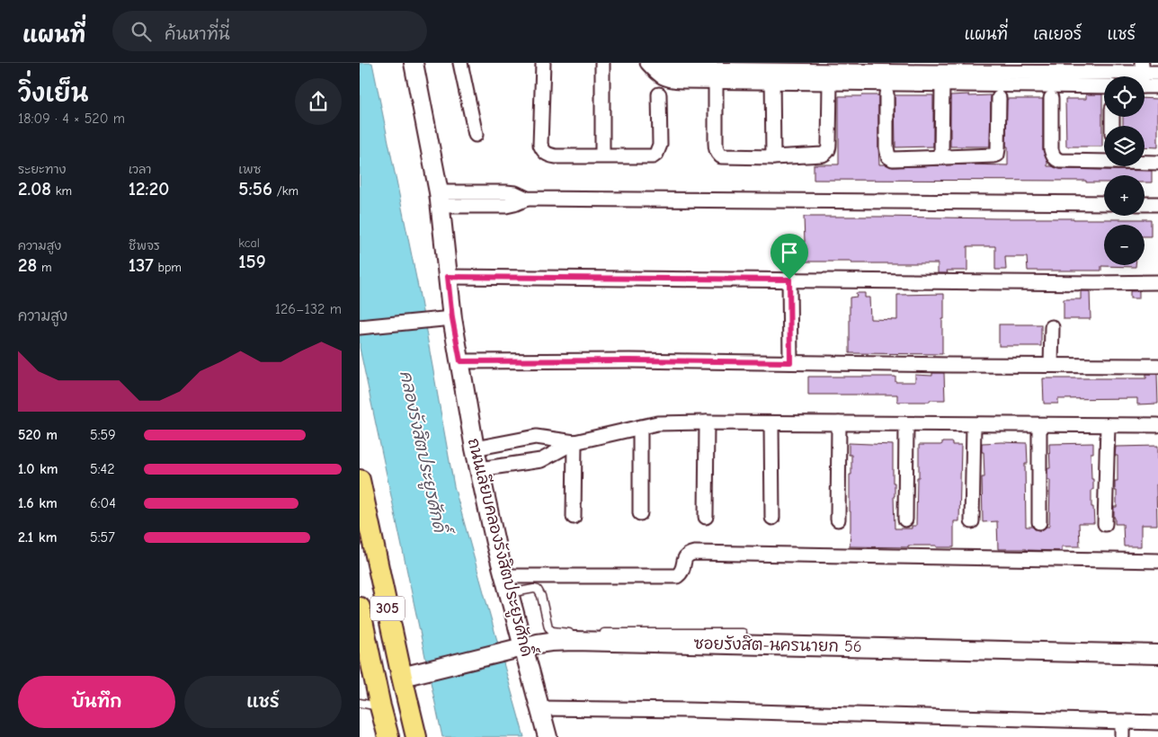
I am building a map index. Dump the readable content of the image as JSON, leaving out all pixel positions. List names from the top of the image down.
{
  "streets": {
    "main road": ["305"],
    "street": ["ถนนเลียบคลองรังสิตประยูรศักดิ์", "ซอยรังสิต-นครนายก 56"]
  },
  "crossings": [
    ["ถนนเลียบคลองรังสิตประยูรศักดิ์", "ซอยรังสิต-นครนายก 56"],
    ["305", "ซอยรังสิต-นครนายก 56"]
  ],
  "water": ["คลองรังสิตประยูรศักดิ์"],
  "page": {
    "header": "แผนที่",
    "search": "ค้นหาที่นี่",
    "nav": ["แผนที่", "เลเยอร์", "แชร์"],
    "heading": ["วิ่งเย็น", "18:09 · 4 × 520 m"],
    "map_buttons": ["+", "−"],
    "stats": [
      ["ระยะทาง", "2.08 km"],
      ["เวลา", "12:20"],
      ["เพซ", "5:56 /km"],
      ["ความสูง", "28 m"],
      ["ชีพจร", "137 bpm"],
      ["kcal", "159"]
    ],
    "chart": ["ความสูง", "126–132 m"],
    "list": [
      {
        "name": "520 m",
        "note": "5:59"
      },
      {
        "name": "1.0 km",
        "note": "5:42"
      },
      {
        "name": "1.6 km",
        "note": "6:04"
      },
      {
        "name": "2.1 km",
        "note": "5:57"
      }
    ],
    "buttons": ["บันทึก", "แชร์"]
  }
}
